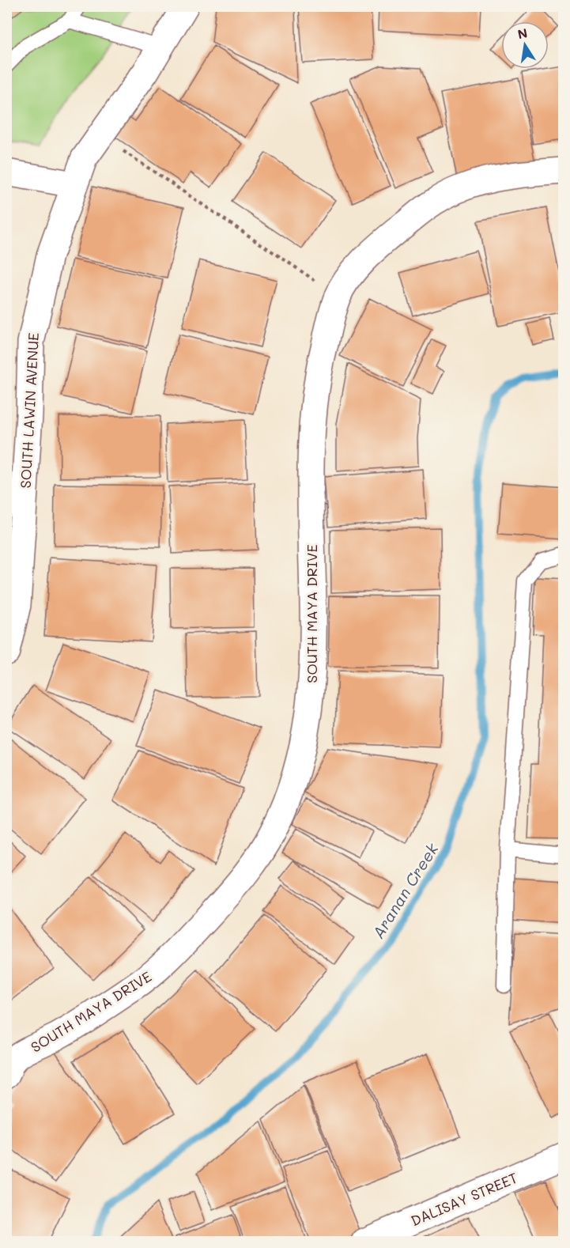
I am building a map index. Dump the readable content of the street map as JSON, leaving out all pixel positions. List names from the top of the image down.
{
  "streets": {
    "street": ["SOUTH LAWIN AVENUE", "SOUTH MAYA DRIVE", "DALISAY STREET"]
  },
  "water": ["Aranan Creek"],
  "north": "top"
}
